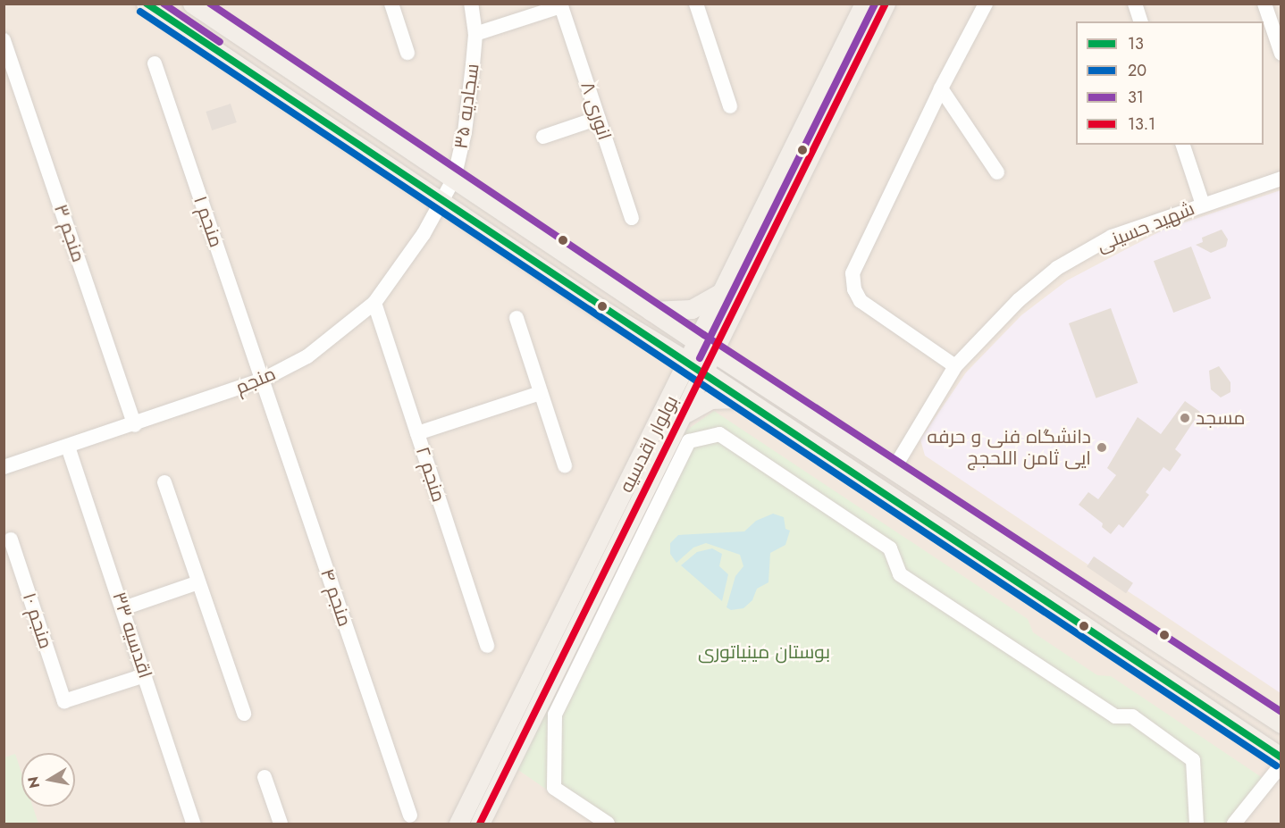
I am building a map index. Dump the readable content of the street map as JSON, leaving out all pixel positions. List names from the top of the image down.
{
  "streets": {
    "main road": ["بولوار اقدسیه"],
    "street": [
      "سجادیه ۳۵",
      "انوری ۸",
      "منجم ۱",
      "شهید حسینی",
      "منجم ۳",
      "منجم",
      "منجم ۲",
      "منجم ۴",
      "منجم ۱۰",
      "اقدسیه ۳۳"
    ]
  },
  "crossings": [
    ["سجادیه ۳۵", "منجم"],
    ["منجم ۱", "منجم"],
    ["منجم ۱", "منجم ۴"],
    ["منجم ۳", "منجم"],
    ["منجم", "منجم ۲"],
    ["منجم", "منجم ۴"],
    ["منجم", "اقدسیه ۳۳"],
    ["منجم ۱۰", "اقدسیه ۳۳"]
  ],
  "parks": ["بوستان مینیاتوری"],
  "places": ["مسجد", "دانشگاه فنی و حرفه ایی ثامن اللحجج"],
  "lines": [
    "transit line 13",
    "transit line 31",
    "transit line 13.1",
    "transit line 20"
  ],
  "legend": [
    "13",
    "20",
    "31",
    "13.1"
  ],
  "north": "left"
}
